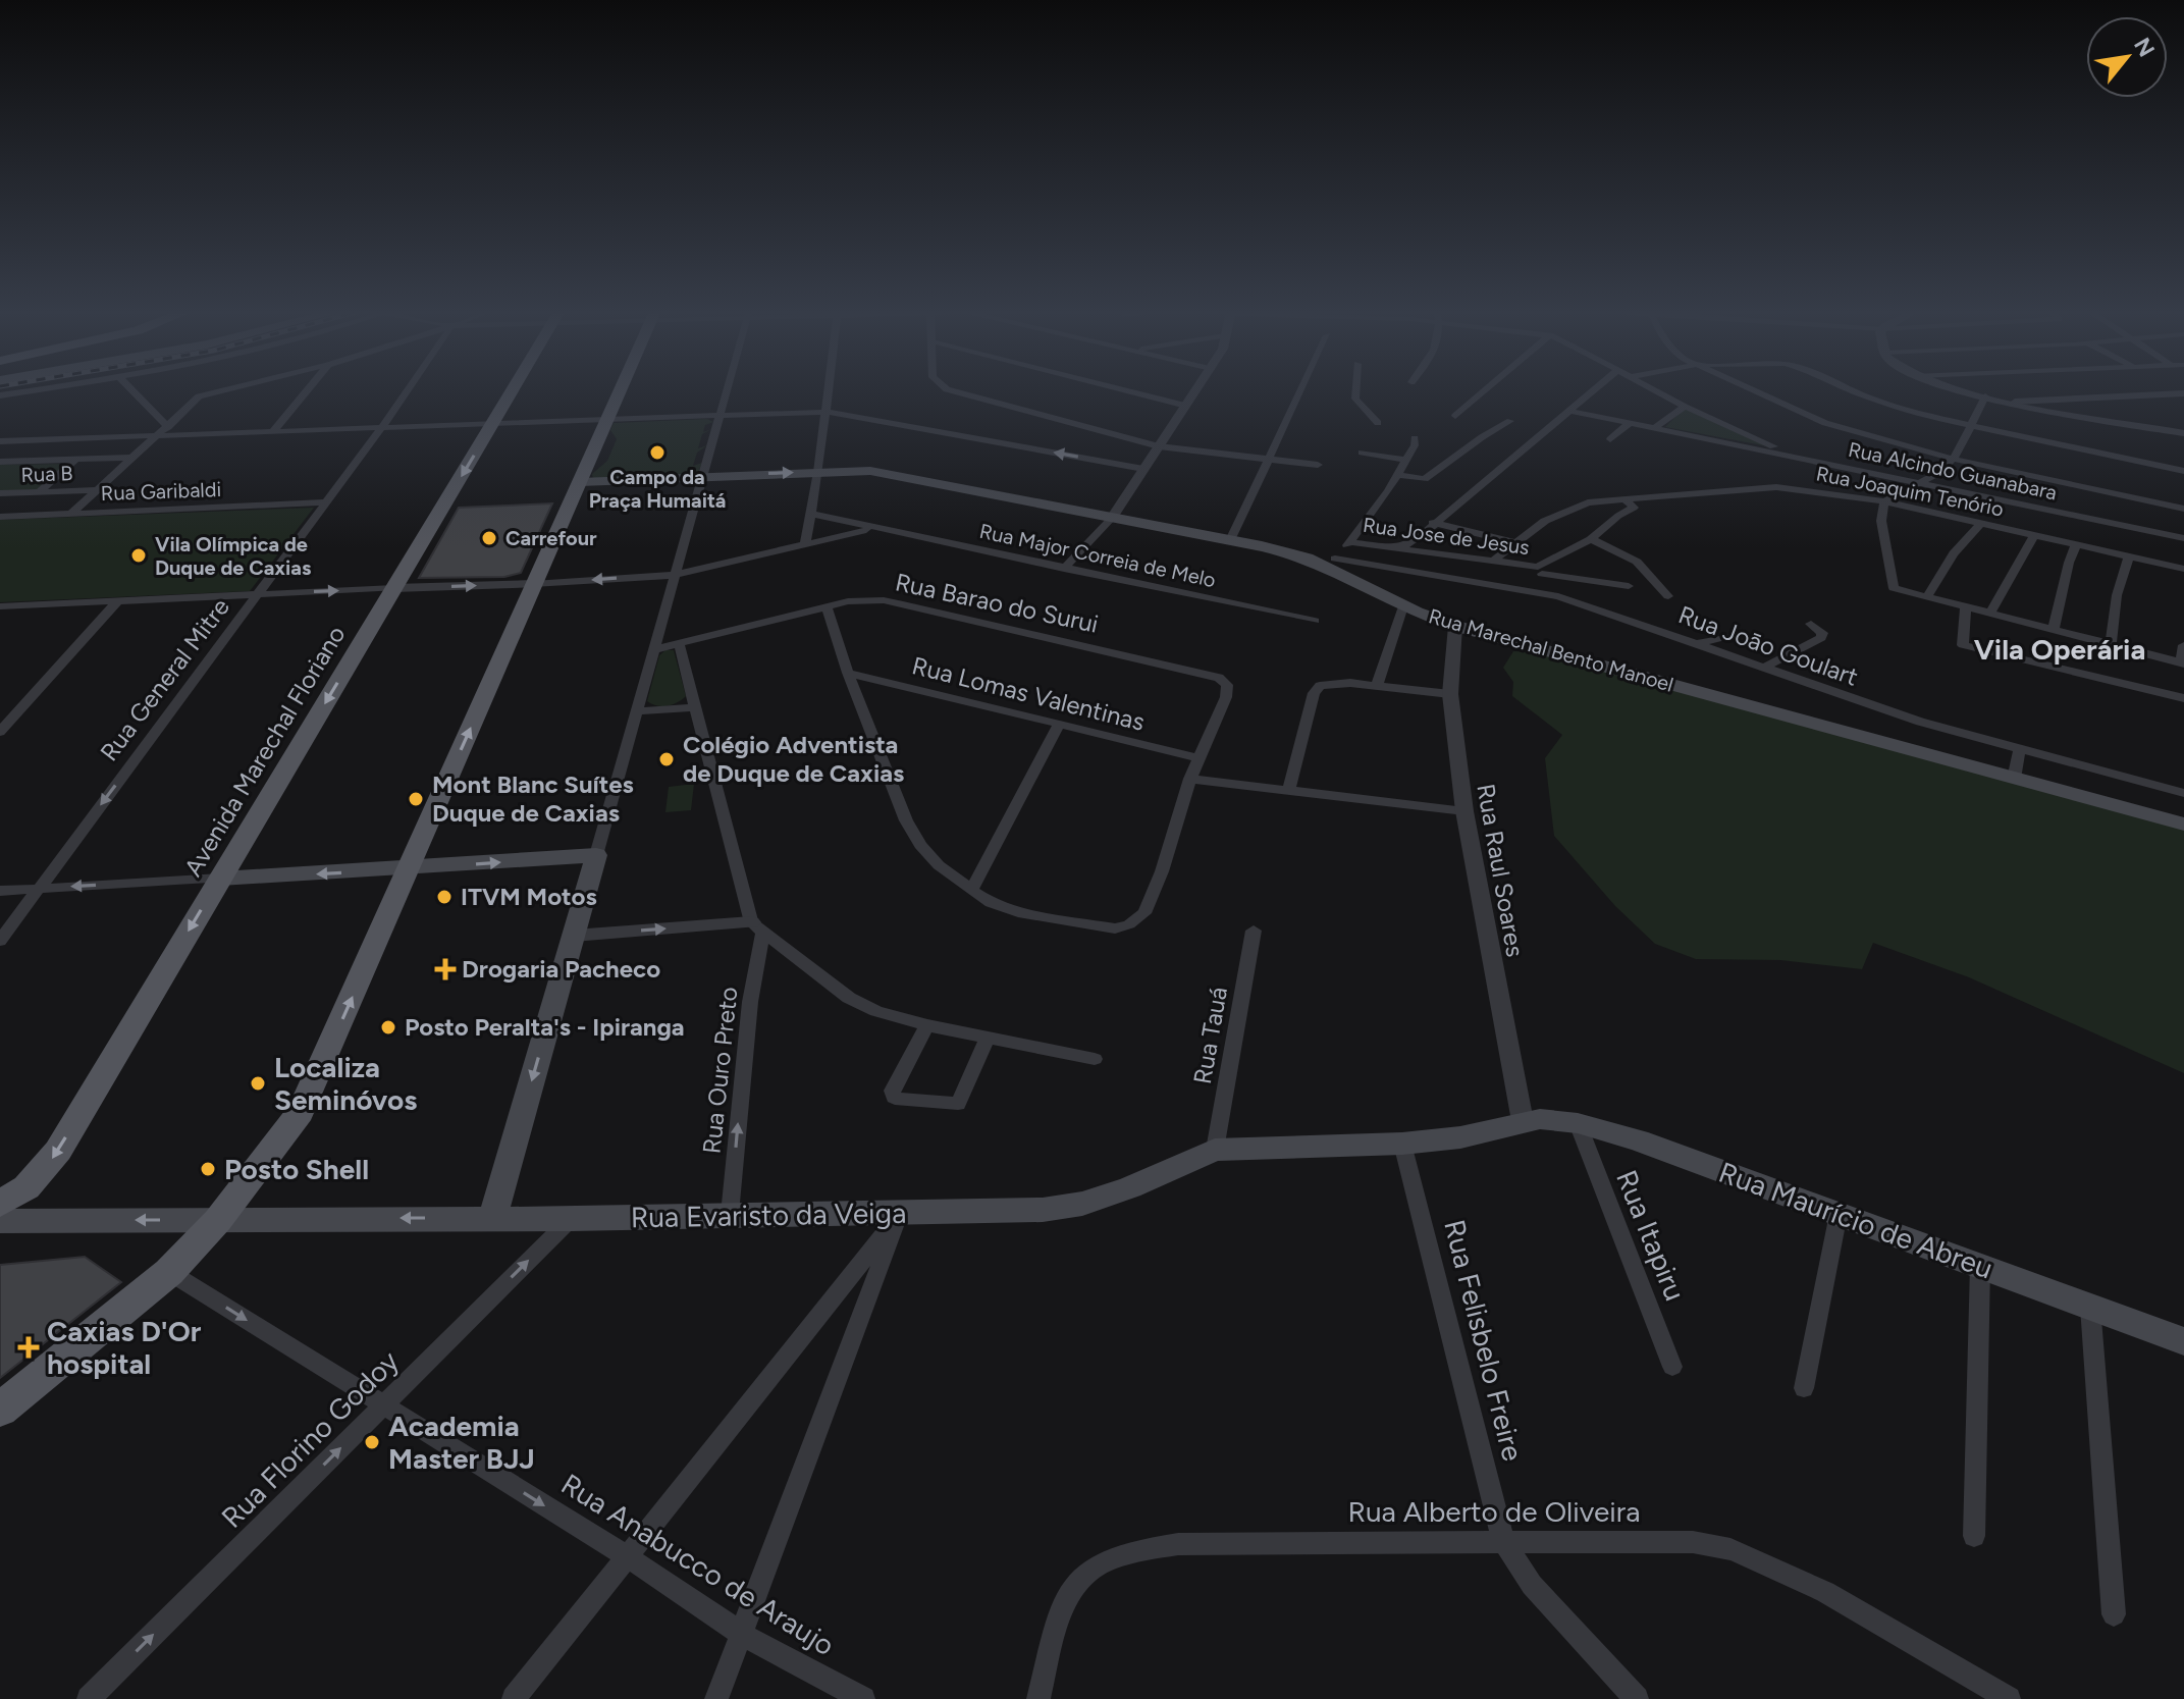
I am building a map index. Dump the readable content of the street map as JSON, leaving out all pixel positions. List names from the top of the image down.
{
  "streets": {
    "main road": [
      "Rua Marechal Bento Manoel",
      "Avenida Marechal Floriano",
      "Rua Evaristo da Veiga",
      "Rua Maurício de Abreu"
    ],
    "street": [
      "Rua Alcindo Guanabara",
      "Rua B",
      "Rua Garibaldi",
      "Rua Joaquim Tenório",
      "Rua Jose de Jesus",
      "Rua Major Correia de Melo",
      "Rua Barao do Surui",
      "Rua Joāo Goulart",
      "Rua General Mitre",
      "Rua Lomas Valentinas",
      "Rua Raul Soares",
      "Rua Tauá",
      "Rua Ouro Preto",
      "Rua Itapiru",
      "Rua Felisbelo Freire",
      "Rua Florino Godoy",
      "Rua Alberto de Oliveira",
      "Rua Anabucco de Araujo"
    ]
  },
  "crossings": [
    ["Rua Garibaldi", "Rua General Mitre"],
    ["Rua Joaquim Tenório", "Rua Jose de Jesus"],
    ["Rua Major Correia de Melo", "Rua General Mitre"],
    ["Rua Major Correia de Melo", "Avenida Marechal Floriano"],
    ["Rua Barao do Surui", "Rua Lomas Valentinas"],
    ["Rua Joāo Goulart", "Rua Marechal Bento Manoel"],
    ["Rua Marechal Bento Manoel", "Rua Raul Soares"],
    ["Rua Raul Soares", "Rua Evaristo da Veiga"],
    ["Rua Raul Soares", "Rua Maurício de Abreu"],
    ["Rua Tauá", "Rua Evaristo da Veiga"],
    ["Rua Ouro Preto", "Rua Evaristo da Veiga"],
    ["Rua Evaristo da Veiga", "Rua Maurício de Abreu"],
    ["Rua Evaristo da Veiga", "Rua Felisbelo Freire"],
    ["Rua Evaristo da Veiga", "Rua Florino Godoy"],
    ["Rua Maurício de Abreu", "Rua Itapiru"],
    ["Rua Felisbelo Freire", "Rua Alberto de Oliveira"],
    ["Rua Florino Godoy", "Rua Anabucco de Araujo"]
  ],
  "one_way": ["Rua Ouro Preto", "Rua Florino Godoy", "Rua Anabucco de Araujo"],
  "districts": ["Vila Operária"],
  "places": {
    "other": [
      "Campo da Praça Humaitá",
      "Carrefour",
      "Vila Olímpica de Duque de Caxias",
      "Colégio Adventista de Duque de Caxias",
      "Mont Blanc Suítes Duque de Caxias",
      "ITVM Motos",
      "Posto Peralta's - Ipiranga",
      "Localiza Seminóvos",
      "Posto Shell",
      "Academia Master BJJ"
    ],
    "health": ["Drogaria Pacheco", "Caxias D'Or hospital"]
  },
  "north": "top right"
}
